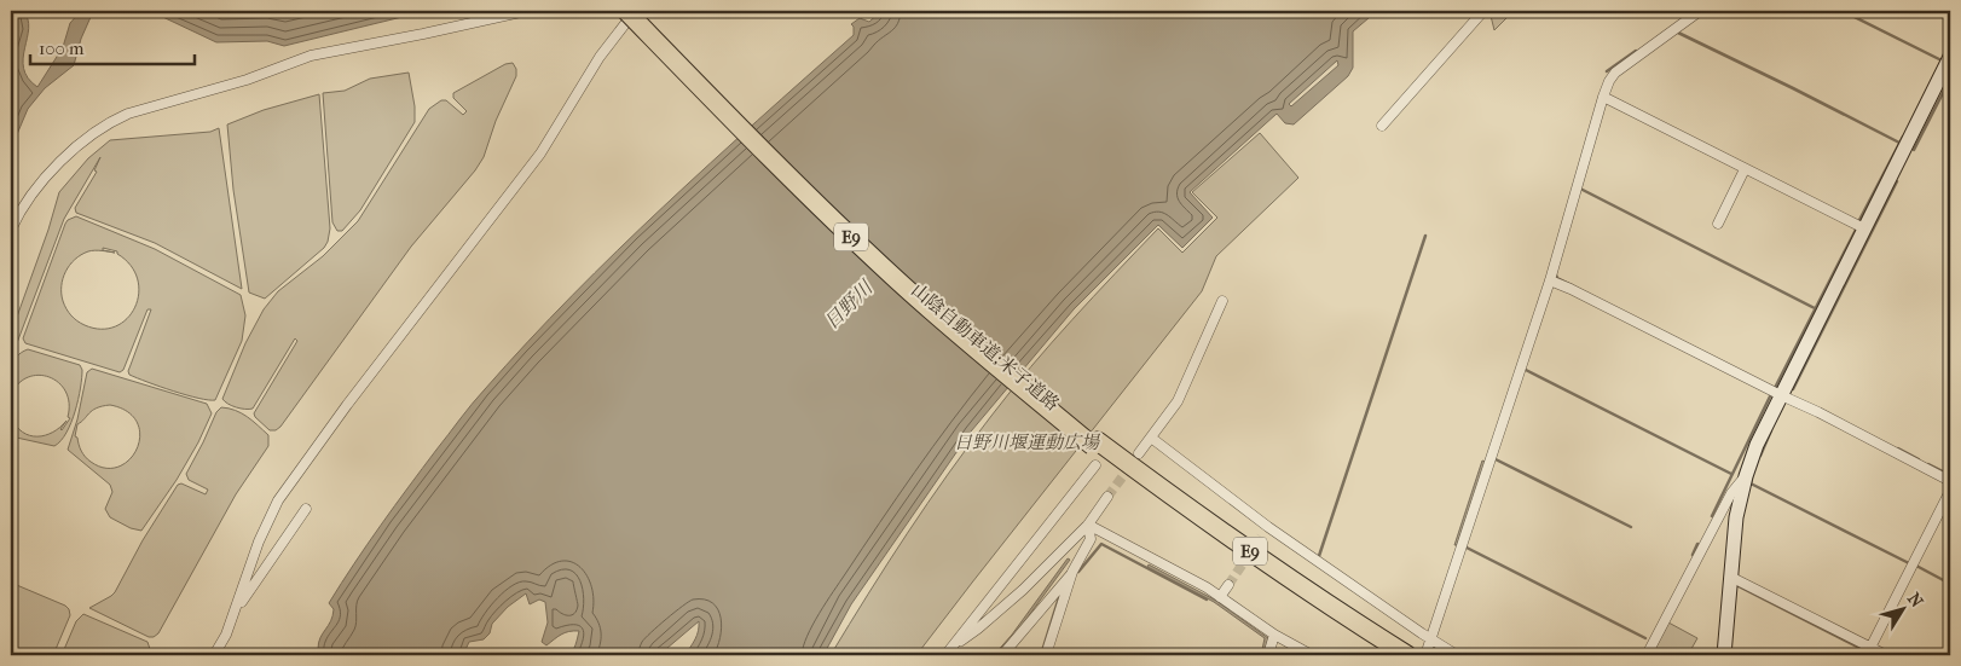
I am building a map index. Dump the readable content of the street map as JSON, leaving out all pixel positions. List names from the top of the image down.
{
  "streets": {
    "highway": ["E9", "山陰自動車道;米子道路"]
  },
  "water": ["日野川"],
  "parks": ["日野川堰運動広場"],
  "scale_bar": "100 m",
  "north": "top right"
}
